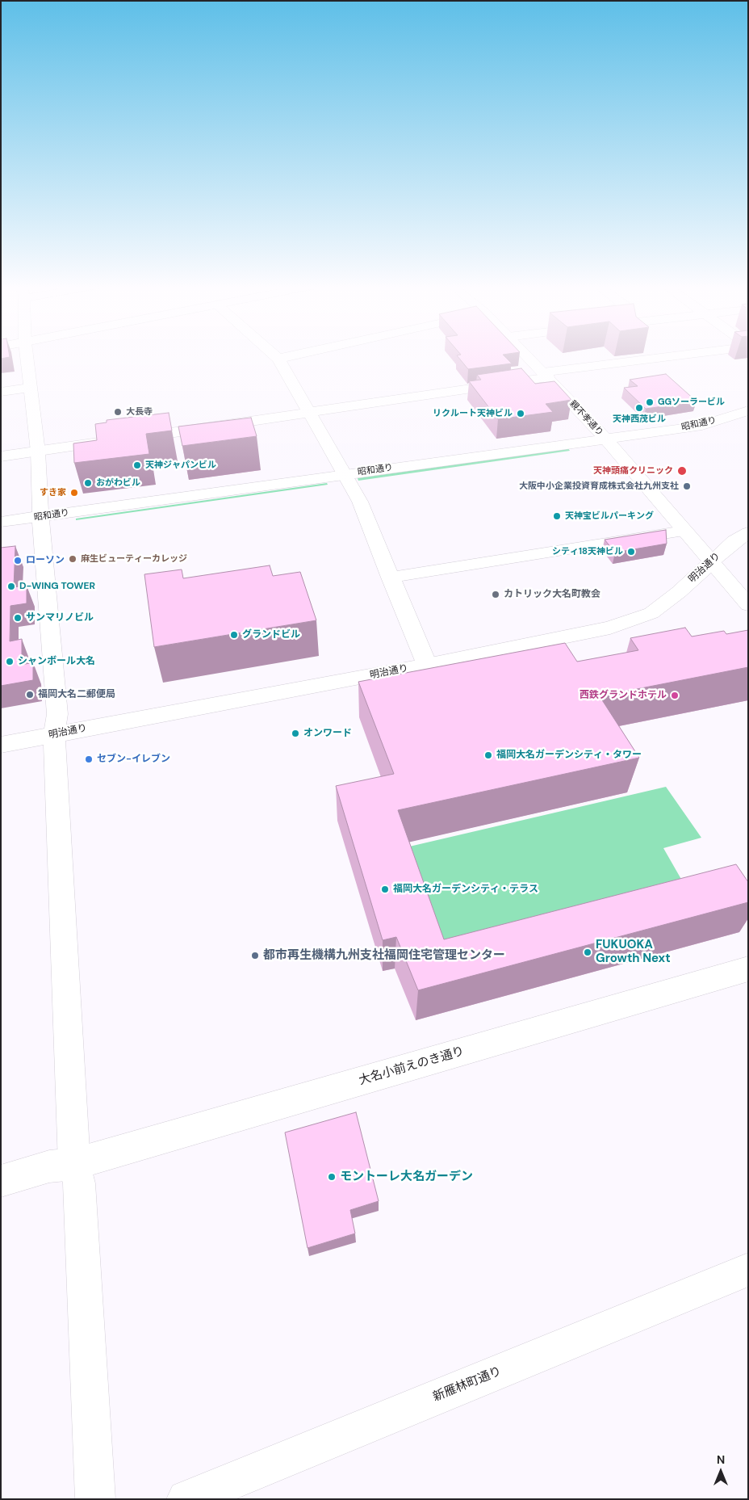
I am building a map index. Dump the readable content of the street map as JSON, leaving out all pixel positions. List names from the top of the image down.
{
  "streets": {
    "street": [
      "親不孝通り",
      "昭和通り",
      "明治通り",
      "大名小前えのき通り",
      "新雁林町通り"
    ]
  },
  "crossings": [
    ["親不孝通り", "昭和通り"],
    ["親不孝通り", "明治通り"]
  ],
  "places": [
    "GGソーラービル",
    "天神西茂ビル",
    "大長寺",
    "リクルート天神ビル",
    "天神ジャパンビル",
    "天神頭痛クリニック",
    "おがわビル",
    "大阪中小企業投資育成株式会社九州支社",
    "すき家",
    "天神宝ビルパーキング",
    "シティ18天神ビル",
    "麻生ビューティーカレッジ",
    "ローソン",
    "D-WING TOWER",
    "カトリック大名町教会",
    "サンマリノビル",
    "グランドビル",
    "シャンボール大名",
    "福岡大名二郵便局",
    "西鉄グランドホテル",
    "オンワード",
    "福岡大名ガーデンシティ・タワー",
    "セブン-イレブン",
    "福岡大名ガーデンシティ・テラス",
    "FUKUOKA Growth Next",
    "都市再生機構九州支社福岡住宅管理センター",
    "モントーレ大名ガーデン"
  ],
  "north": "top"
}
